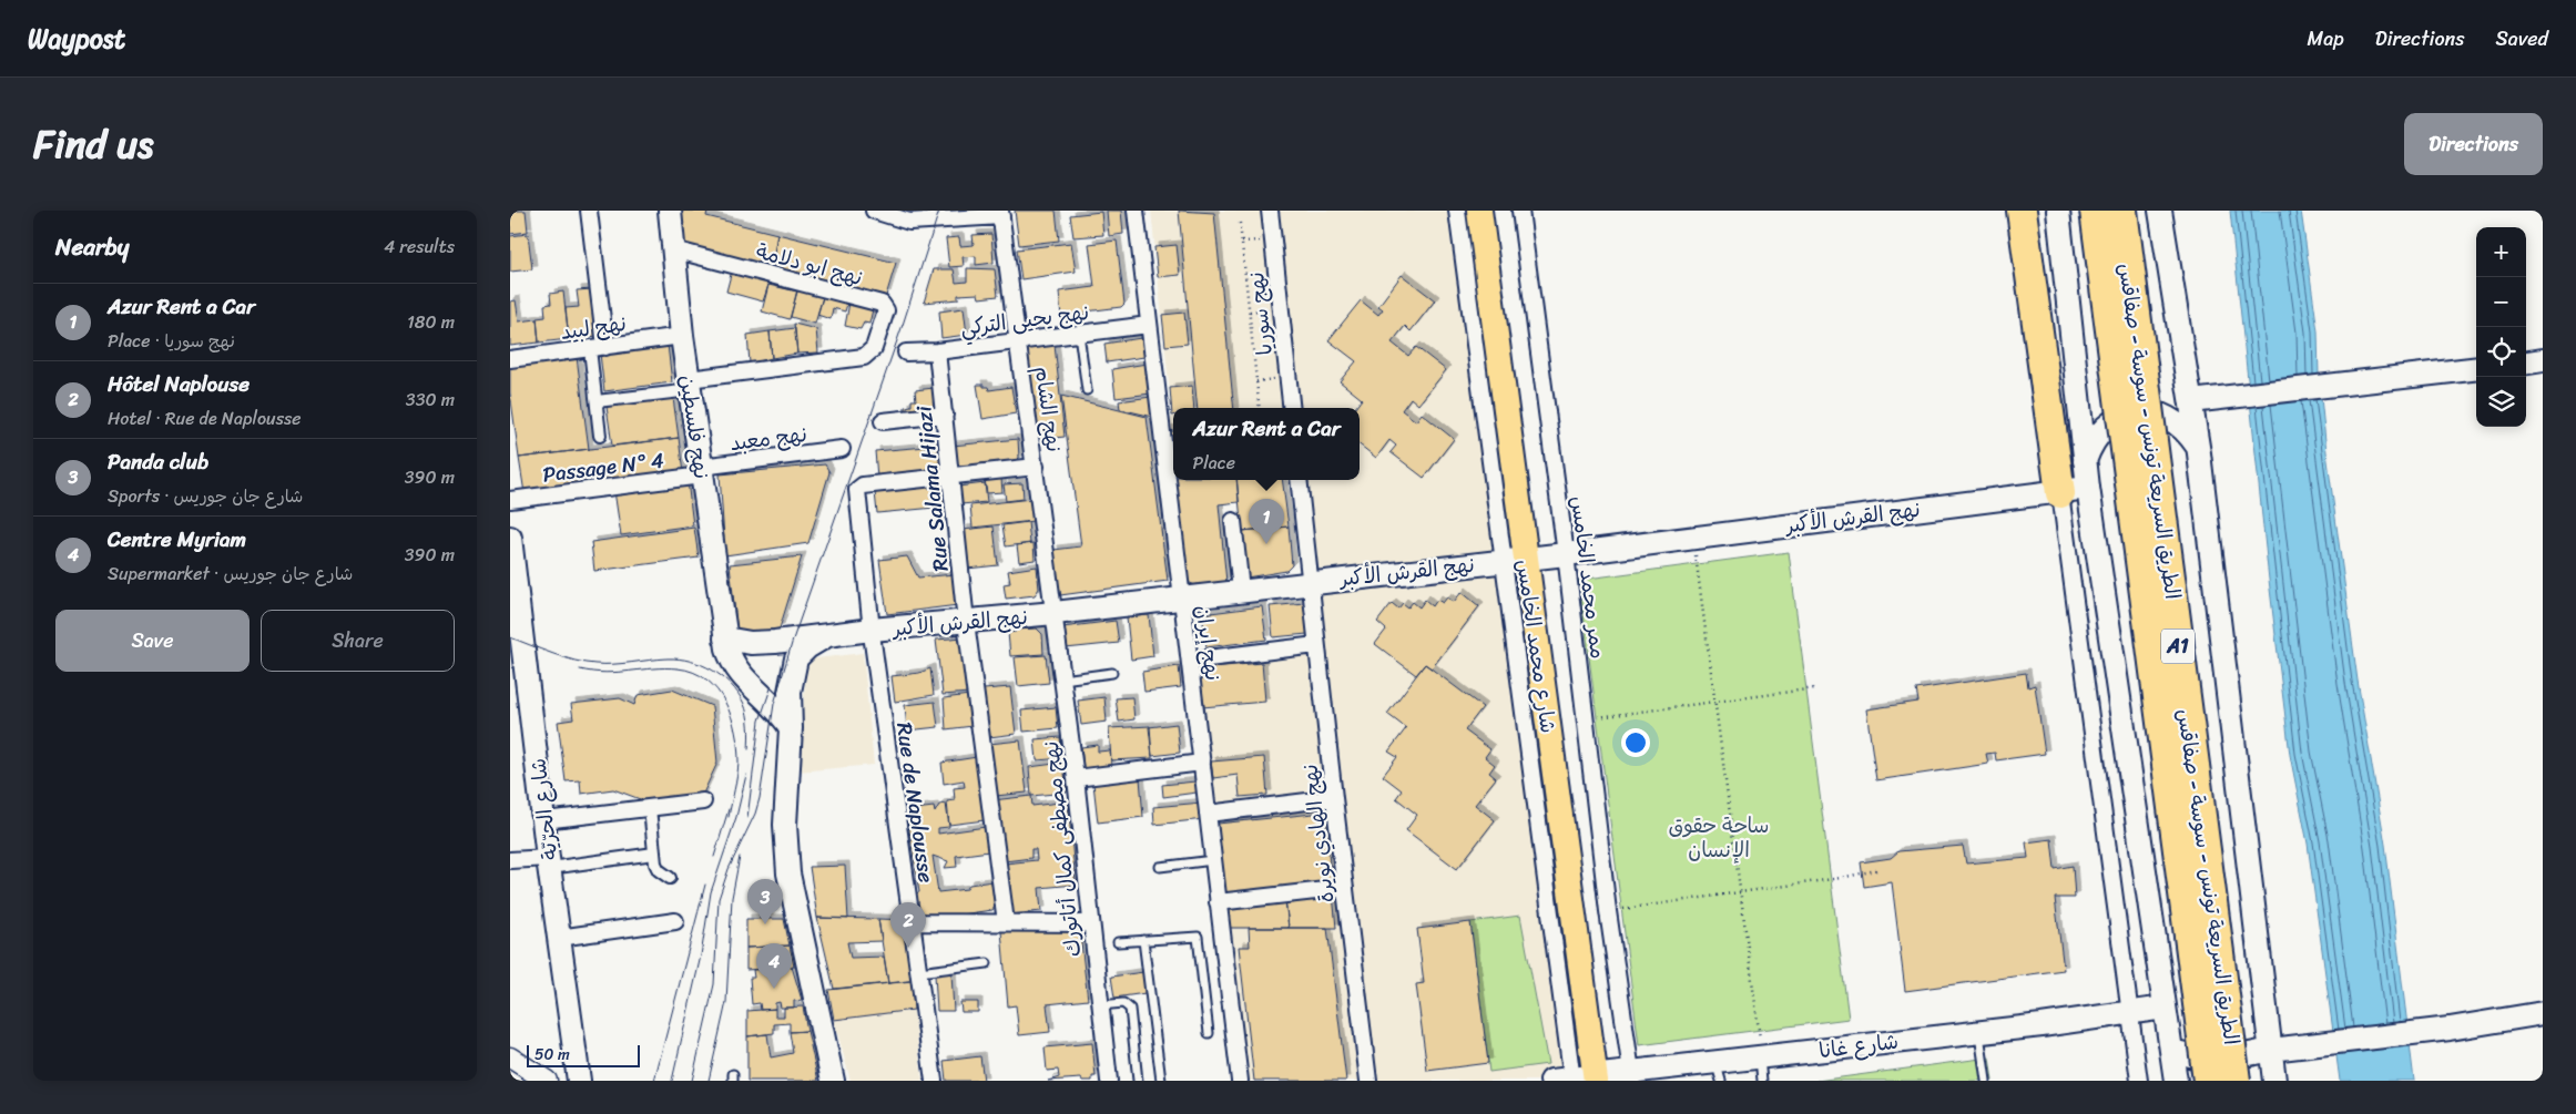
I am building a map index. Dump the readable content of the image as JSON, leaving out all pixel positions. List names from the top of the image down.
{
  "streets": {
    "highway": ["الطريق السريعة تونس - سوسة - صفاقس", "A1"],
    "main road": [
      "نهج فلسطين",
      "نهج القرش الأكبر",
      "شارع محمد الخامس",
      "شارع الحرّيّة",
      "شارع غانا"
    ],
    "street": [
      "نهج ابو دلامة",
      "نهج سوريا",
      "نهج يحيى التركي",
      "نهج لبيد",
      "نهج الشام",
      "نهج معبد",
      "Passage N° 4",
      "Rue Salama Hijazi",
      "ممر محمد الخامس",
      "نهج إيران",
      "Rue de Naplousse",
      "نهج الهادي نويرة",
      "نهج مصطفى كمال أتاتورك"
    ]
  },
  "crossings": [
    ["نهج ابو دلامة", "نهج فلسطين"],
    ["نهج يحيى التركي", "نهج الشام"],
    ["نهج يحيى التركي", "Rue Salama Hijazi"],
    ["نهج يحيى التركي", "نهج إيران"],
    ["نهج لبيد", "نهج فلسطين"],
    ["نهج الشام", "نهج القرش الأكبر"],
    ["نهج الشام", "نهج مصطفى كمال أتاتورك"],
    ["نهج فلسطين", "نهج معبد"],
    ["نهج فلسطين", "Passage N° 4"],
    ["نهج فلسطين", "نهج القرش الأكبر"],
    ["نهج معبد", "Passage N° 4"],
    ["Rue Salama Hijazi", "نهج القرش الأكبر"],
    ["Rue Salama Hijazi", "Rue de Naplousse"],
    ["نهج القرش الأكبر", "ممر محمد الخامس"],
    ["نهج القرش الأكبر", "نهج إيران"],
    ["نهج القرش الأكبر", "شارع محمد الخامس"],
    ["نهج القرش الأكبر", "Rue de Naplousse"],
    ["نهج القرش الأكبر", "نهج الهادي نويرة"],
    ["نهج القرش الأكبر", "نهج مصطفى كمال أتاتورك"],
    ["ممر محمد الخامس", "شارع محمد الخامس"],
    ["ممر محمد الخامس", "شارع غانا"],
    ["شارع محمد الخامس", "شارع غانا"]
  ],
  "parks": ["ساحة حقوق الإنسان"],
  "scale_bar": "50 m",
  "page": {
    "header": "Waypost",
    "nav": ["Map", "Directions", "Saved"],
    "title": "Find us",
    "buttons": [
      "Directions",
      ["Save", "Share"]
    ],
    "heading": ["Nearby", "4 results"],
    "map_buttons": ["+", "−"],
    "list": [
      {
        "mark": "1",
        "name": "Azur Rent a Car",
        "note": "Place · نهج سوريا",
        "value": "180 m"
      },
      {
        "mark": "2",
        "name": "Hôtel Naplouse",
        "note": "Hotel · Rue de Naplousse",
        "value": "330 m"
      },
      {
        "mark": "3",
        "name": "Panda club",
        "note": "Sports · شارع جان جوريس",
        "value": "390 m"
      },
      {
        "mark": "4",
        "name": "Centre Myriam",
        "note": "Supermarket · شارع جان جوريس",
        "value": "390 m"
      }
    ],
    "popup": ["Azur Rent a Car", "Place"],
    "pins": [
      "1",
      "3",
      "2",
      "4"
    ],
    "scale": "50 m"
  }
}
